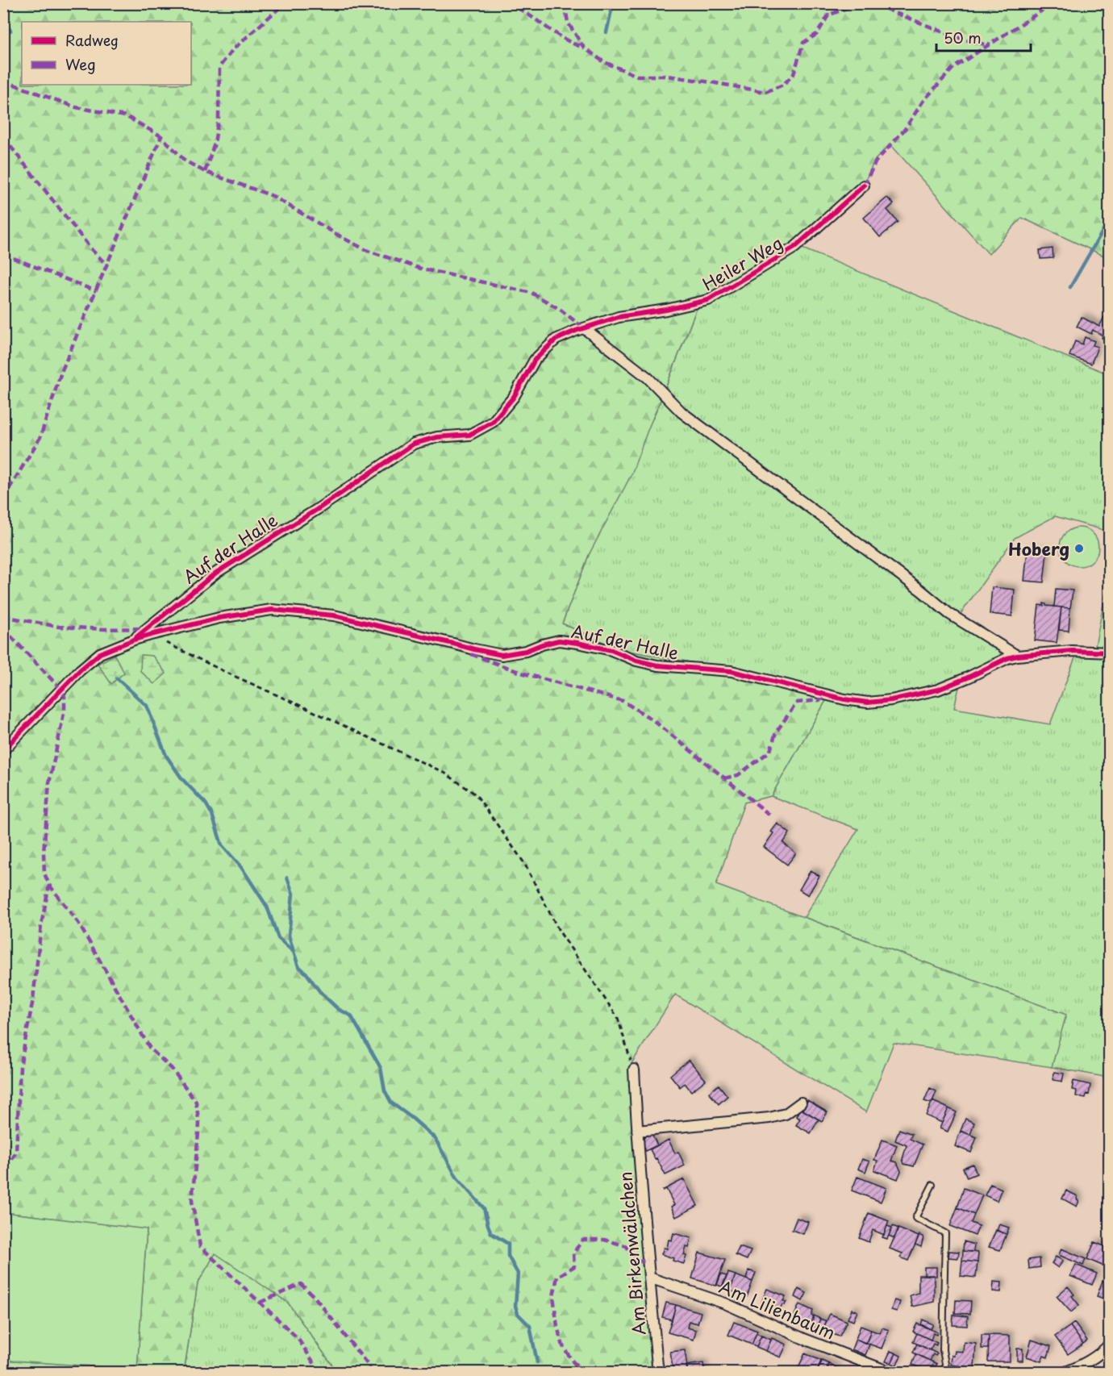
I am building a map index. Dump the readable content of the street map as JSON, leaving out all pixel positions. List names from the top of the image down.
{
  "streets": {
    "street": [
      "Heiler Weg",
      "Auf der Halle",
      "Am Birkenwäldchen",
      "Am Lilienbaum"
    ]
  },
  "crossings": [
    ["Heiler Weg", "Auf der Halle"],
    ["Am Birkenwäldchen", "Am Lilienbaum"]
  ],
  "places": ["Hoberg"],
  "legend": ["Radweg", "Weg"],
  "scale_bar": "50 m"
}
